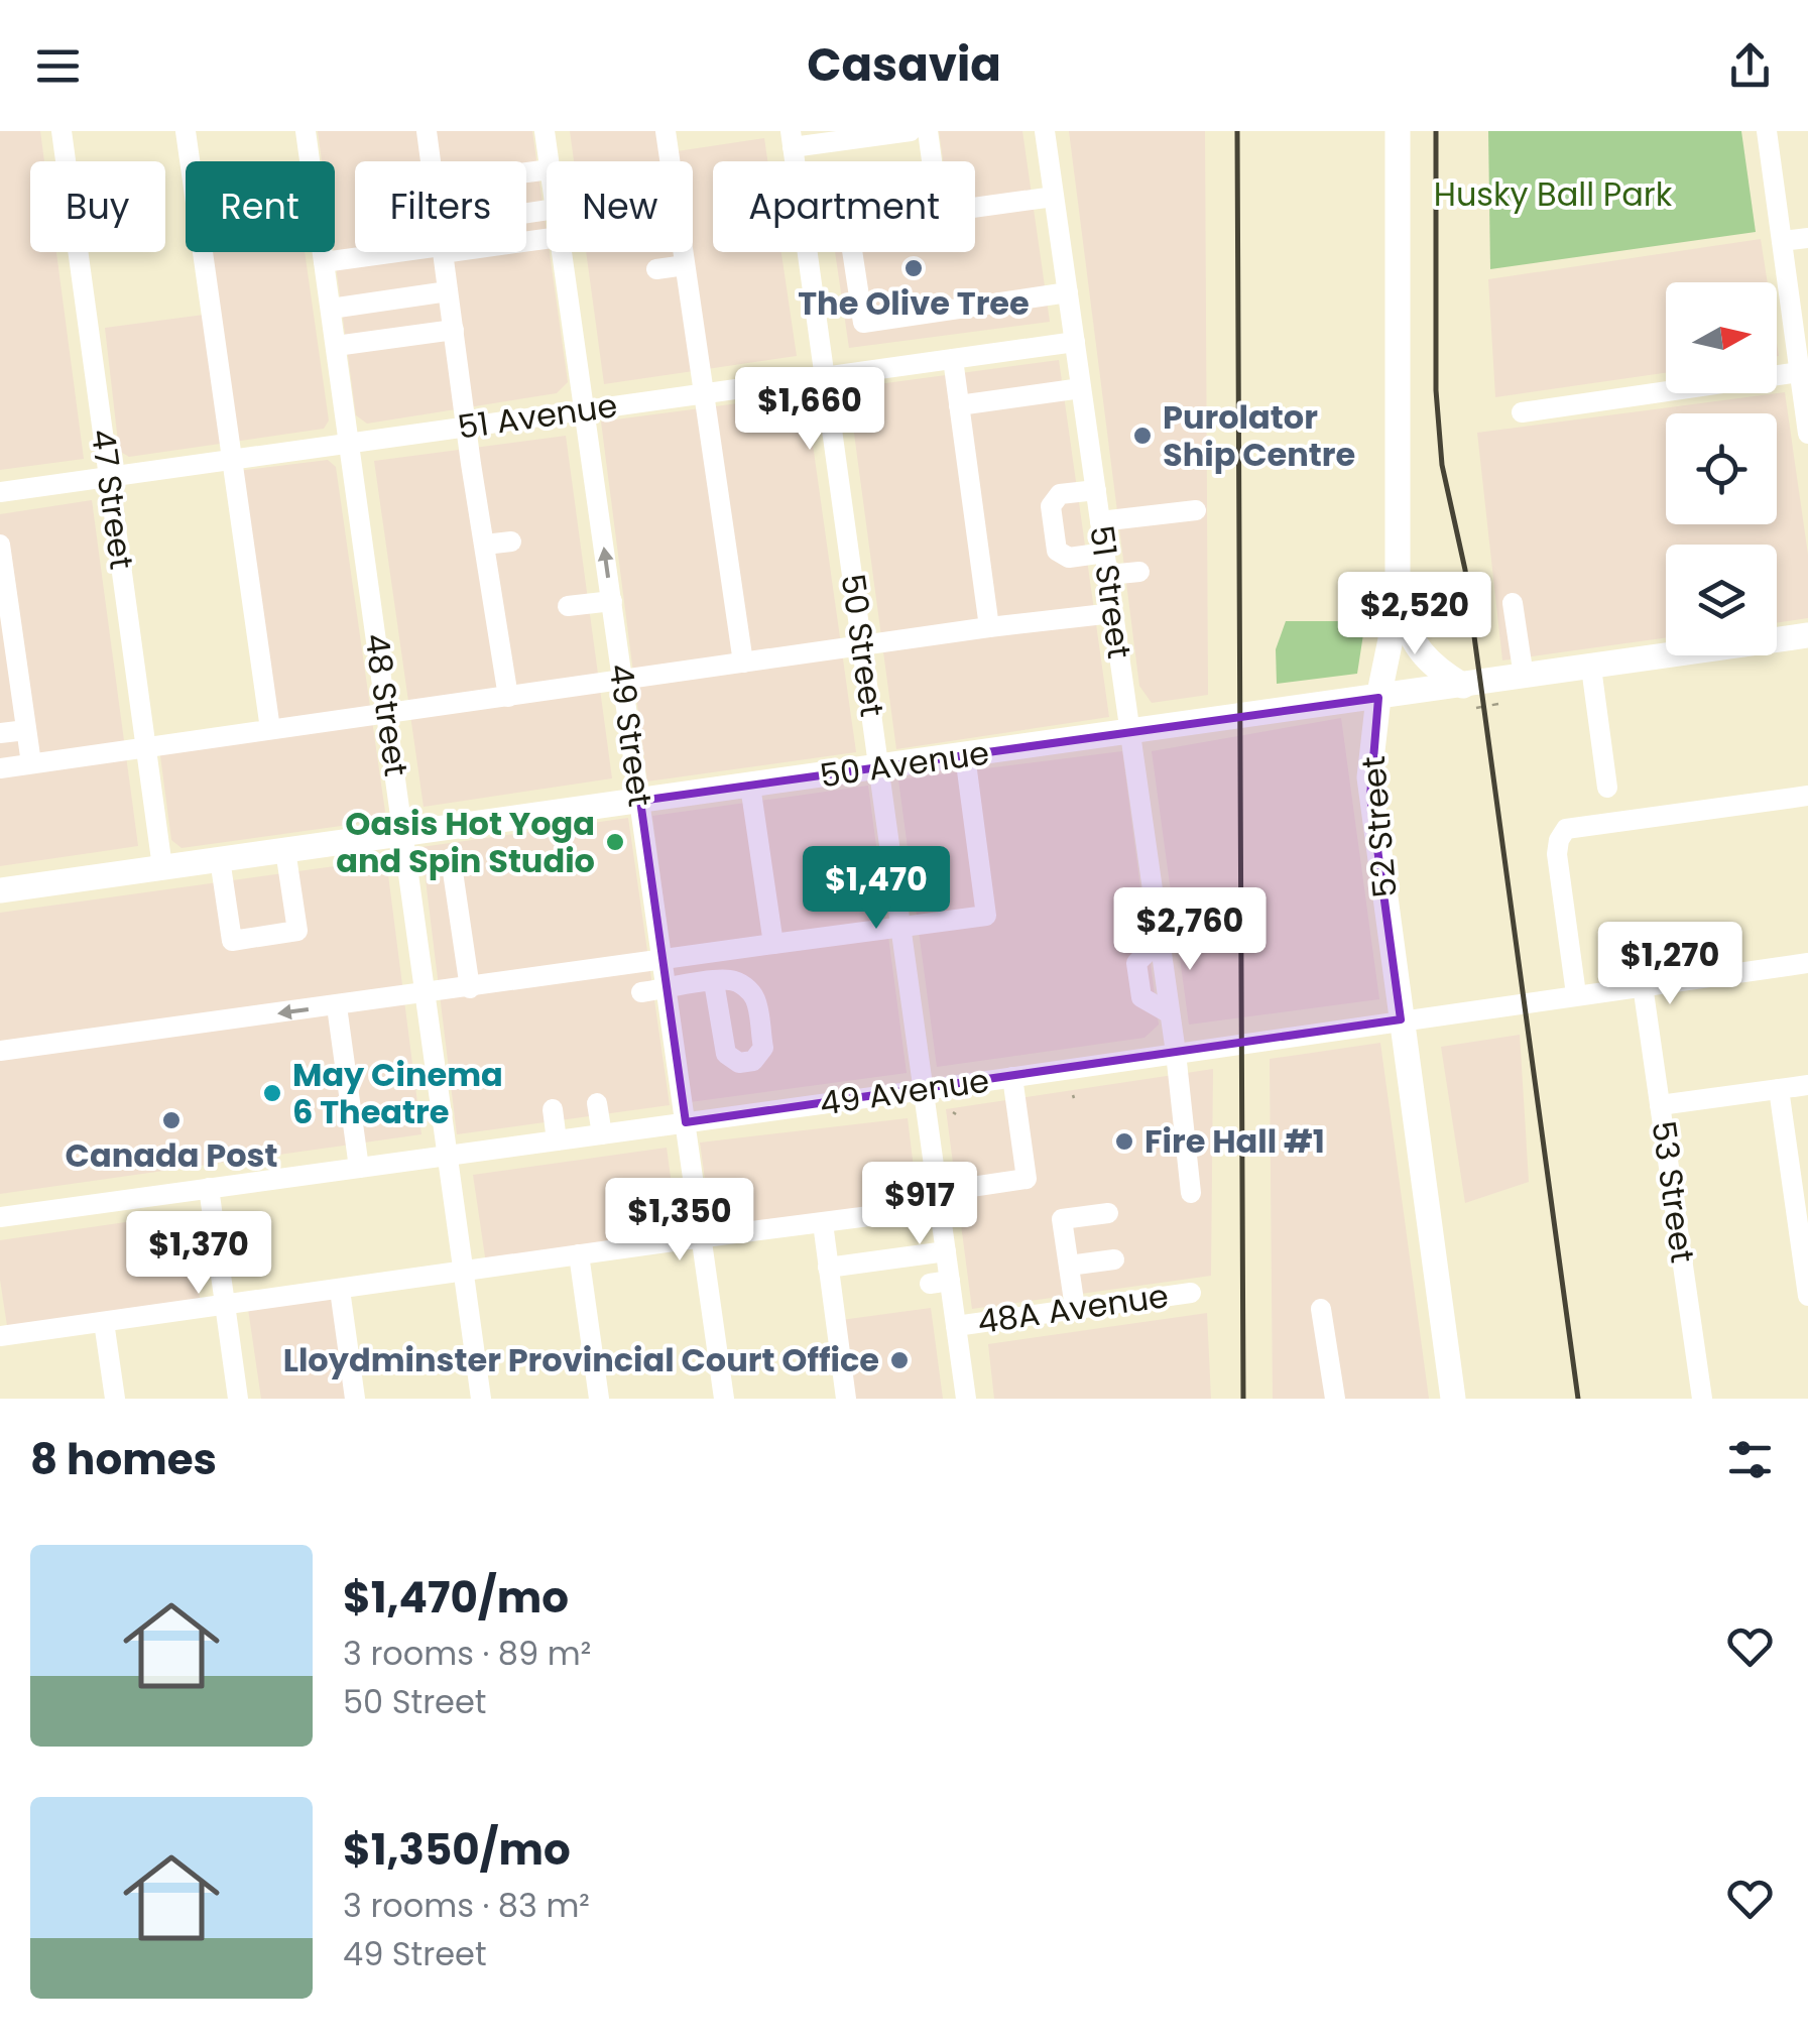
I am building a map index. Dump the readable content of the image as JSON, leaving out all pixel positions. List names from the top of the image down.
{
  "streets": {
    "main road": ["50 Avenue", "52 Street"],
    "street": [
      "51 Avenue",
      "47 Street",
      "51 Street",
      "50 Street",
      "48 Street",
      "49 Street",
      "49 Avenue",
      "53 Street",
      "48A Avenue"
    ]
  },
  "crossings": [
    ["51 Avenue", "47 Street"],
    ["51 Avenue", "51 Street"],
    ["51 Avenue", "50 Street"],
    ["51 Avenue", "48 Street"],
    ["51 Avenue", "49 Street"],
    ["47 Street", "50 Avenue"],
    ["51 Street", "50 Avenue"],
    ["51 Street", "49 Avenue"],
    ["50 Street", "50 Avenue"],
    ["50 Street", "49 Avenue"],
    ["50 Street", "48A Avenue"],
    ["48 Street", "50 Avenue"],
    ["48 Street", "49 Avenue"],
    ["49 Street", "50 Avenue"],
    ["49 Street", "49 Avenue"],
    ["50 Avenue", "52 Street"],
    ["52 Street", "49 Avenue"],
    ["49 Avenue", "53 Street"]
  ],
  "parks": ["Husky Ball Park"],
  "places": [
    "The Olive Tree",
    "Purolator Ship Centre",
    "Oasis Hot Yoga and Spin Studio",
    "May Cinema 6 Theatre",
    "Canada Post",
    "Fire Hall #1",
    "Lloydminster Provincial Court Office"
  ],
  "north": "right",
  "page": {
    "header": "Casavia",
    "chip": [
      "Buy",
      "Rent",
      "Filters",
      "New",
      "Apartment"
    ],
    "price": [
      "$1,660",
      "$2,520",
      "$1,470",
      "$2,760",
      "$1,270",
      "$917",
      "$1,350",
      "$1,370"
    ],
    "heading": "8 homes",
    "list": [
      {
        "name": "$1,470/mo",
        "note": "3 rooms · 89 m² · 50 Street"
      },
      {
        "name": "$1,350/mo",
        "note": "3 rooms · 83 m² · 49 Street"
      }
    ]
  }
}
